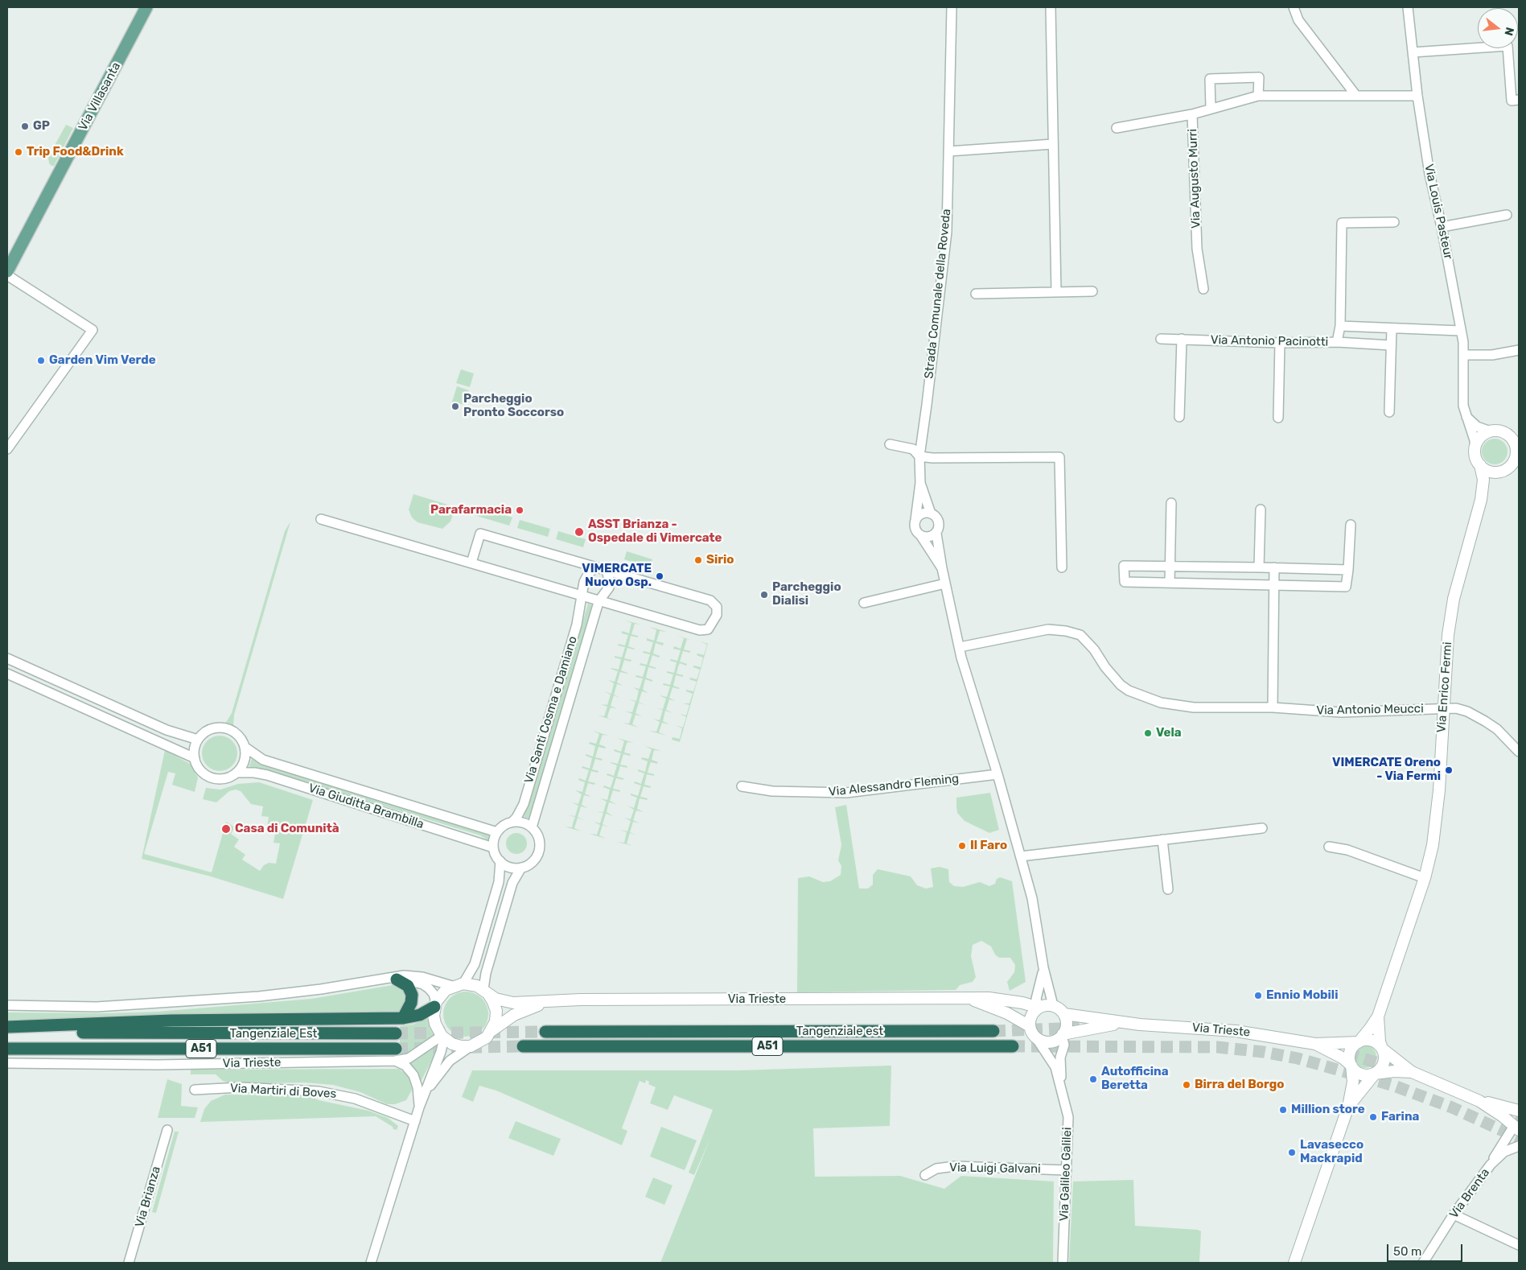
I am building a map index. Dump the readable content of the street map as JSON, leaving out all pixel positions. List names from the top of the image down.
{
  "streets": {
    "highway": ["Tangenziale est", "Tangenziale Est", "A51"],
    "main road": ["Via Villasanta"],
    "street": [
      "Via Augusto Murri",
      "Via Louis Pasteur",
      "Strada Comunale della Roveda",
      "Via Antonio Pacinotti",
      "Via Enrico Fermi",
      "Via Santi Cosma e Damiano",
      "Via Antonio Meucci",
      "Via Alessandro Fleming",
      "Via Giuditta Brambilla",
      "Via Trieste",
      "Via Martiri di Boves",
      "Via Luigi Galvani",
      "Via Galileo Galilei",
      "Via Brenta",
      "Via Brianza"
    ]
  },
  "crossings": [
    ["Via Augusto Murri", "Via Louis Pasteur"],
    ["Via Louis Pasteur", "Via Antonio Pacinotti"],
    ["Via Louis Pasteur", "Via Enrico Fermi"],
    ["Strada Comunale della Roveda", "Via Antonio Meucci"],
    ["Via Enrico Fermi", "Via Antonio Meucci"],
    ["Via Enrico Fermi", "Via Trieste"],
    ["Via Santi Cosma e Damiano", "Via Giuditta Brambilla"],
    ["Via Trieste", "Via Galileo Galilei"],
    ["Via Luigi Galvani", "Via Galileo Galilei"]
  ],
  "places": [
    "GP",
    "Trip Food&Drink",
    "Garden Vim Verde",
    "Parcheggio Pronto Soccorso",
    "Parafarmacia",
    "ASST Brianza - Ospedale di Vimercate",
    "Sirio",
    "VIMERCATE Nuovo Osp.",
    "Parcheggio Dialisi",
    "Vela",
    "VIMERCATE Oreno - Via Fermi",
    "Casa di Comunità",
    "Il Faro",
    "Ennio Mobili",
    "Autofficina Beretta",
    "Birra del Borgo",
    "Million store",
    "Farina",
    "Lavasecco Mackrapid"
  ],
  "scale_bar": "50 m",
  "north": "right"
}
